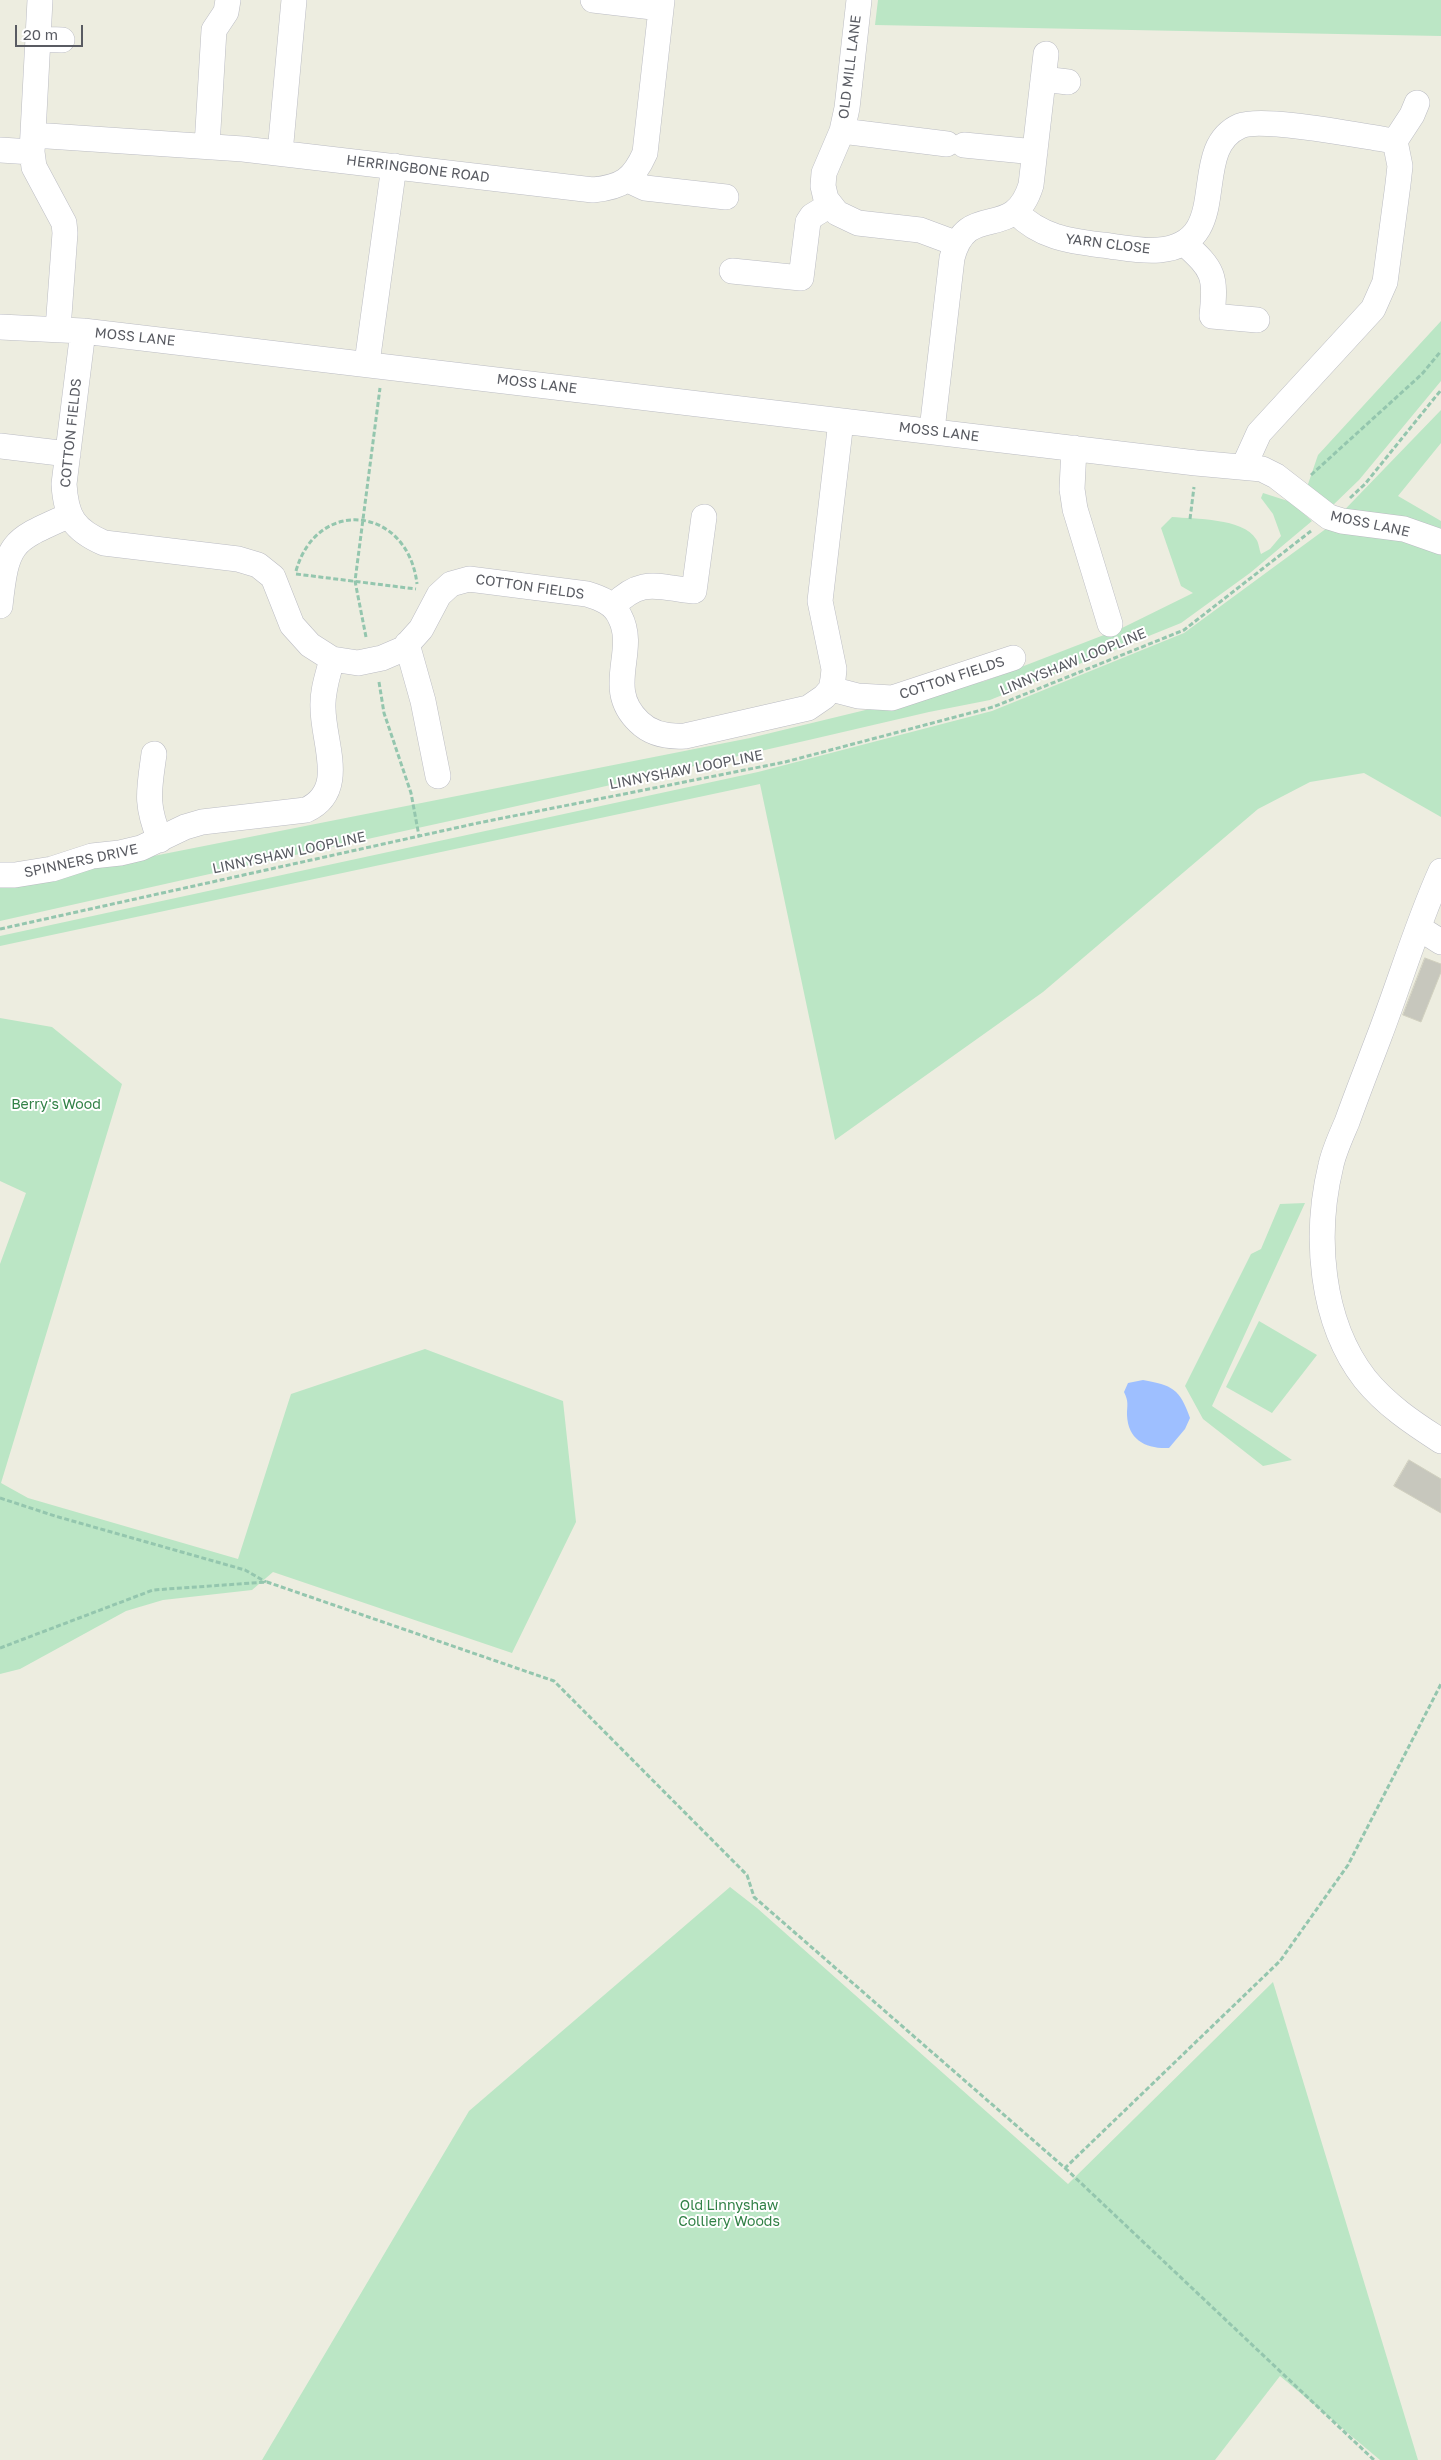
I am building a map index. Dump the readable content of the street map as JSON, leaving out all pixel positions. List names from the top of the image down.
{
  "streets": {
    "street": [
      "OLD MILL LANE",
      "HERRINGBONE ROAD",
      "YARN CLOSE",
      "MOSS LANE",
      "COTTON FIELDS",
      "SPINNERS DRIVE"
    ],
    "path": ["LINNYSHAW LOOPLINE"]
  },
  "crossings": [
    ["MOSS LANE", "COTTON FIELDS"],
    ["MOSS LANE", "LINNYSHAW LOOPLINE"],
    ["COTTON FIELDS", "SPINNERS DRIVE"]
  ],
  "parks": ["Berry's Wood", "Old Linnyshaw Colliery Woods"],
  "scale_bar": "20 m"
}
